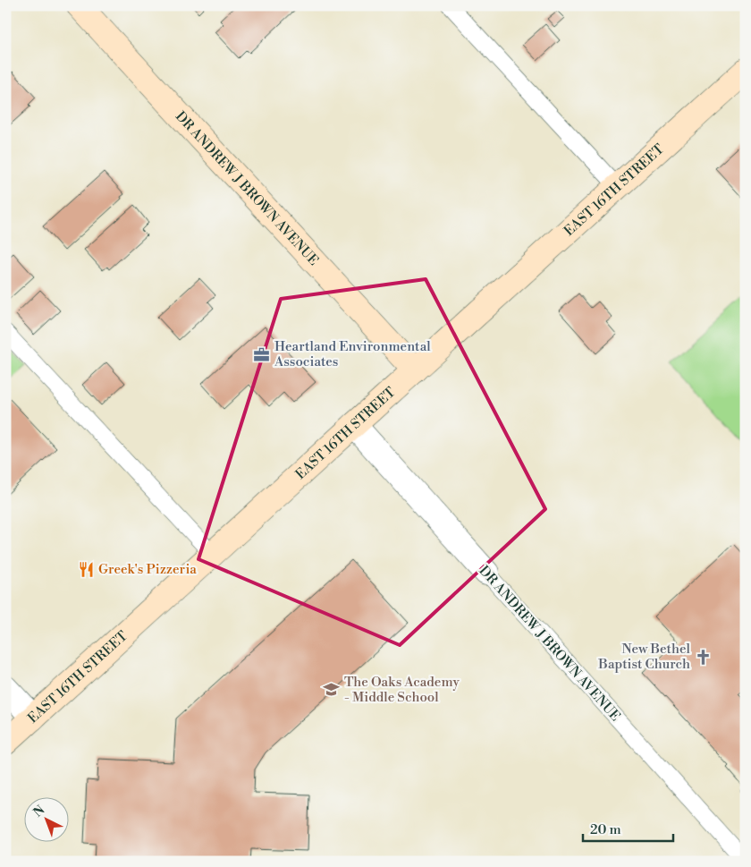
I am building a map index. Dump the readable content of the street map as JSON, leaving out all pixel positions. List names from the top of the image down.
{
  "streets": {
    "main road": ["DR ANDREW J BROWN AVENUE", "EAST 16TH STREET"]
  },
  "crossings": [
    ["DR ANDREW J BROWN AVENUE", "EAST 16TH STREET"]
  ],
  "places": {
    "office": ["Heartland Environmental Associates"],
    "restaurant": ["Greek's Pizzeria"],
    "church": ["New Bethel Baptist Church"],
    "school or university": ["The Oaks Academy - Middle School"]
  },
  "scale_bar": "20 m",
  "north": "top left"
}
